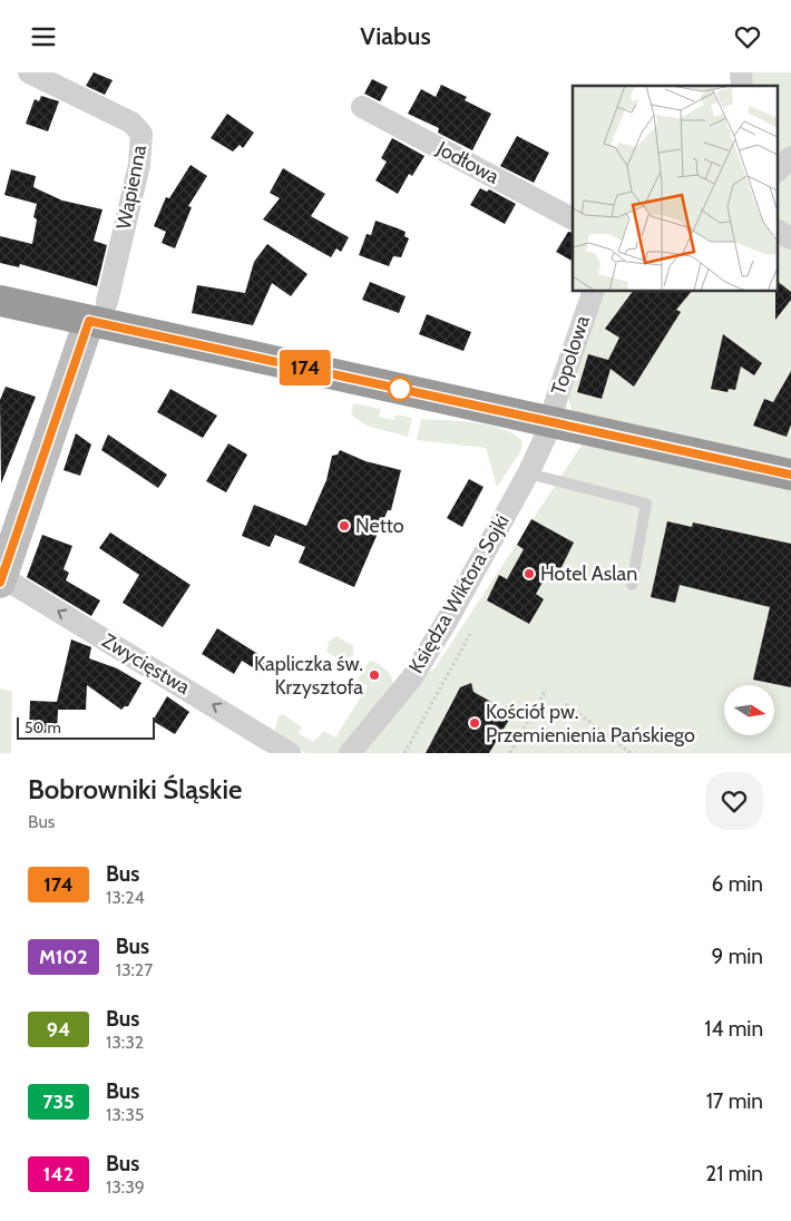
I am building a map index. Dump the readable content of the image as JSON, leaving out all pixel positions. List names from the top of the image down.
{
  "streets": {
    "street": [
      "Jodłowa",
      "Wapienna",
      "Topolowa",
      "Księdza Wiktora Sojki",
      "Zwycięstwa"
    ]
  },
  "crossings": [
    ["Topolowa", "Księdza Wiktora Sojki"]
  ],
  "one_way": ["Zwycięstwa"],
  "places": [
    "Netto",
    "Hotel Aslan",
    "Kapliczka św. Krzysztofa",
    "Kościół pw. Przemienienia Pańskiego"
  ],
  "lines": ["bus line 174"],
  "scale_bar": "50 m",
  "north": "right",
  "page": {
    "header": "Viabus",
    "on_map": "174",
    "scale": "50 m",
    "heading": ["Bobrowniki Śląskie", "Bus"],
    "list": [
      {
        "mark": "174",
        "name": "Bus",
        "note": "13:24",
        "value": "6 min"
      },
      {
        "mark": "M102",
        "name": "Bus",
        "note": "13:27",
        "value": "9 min"
      },
      {
        "mark": "94",
        "name": "Bus",
        "note": "13:32",
        "value": "14 min"
      },
      {
        "mark": "735",
        "name": "Bus",
        "note": "13:35",
        "value": "17 min"
      },
      {
        "mark": "142",
        "name": "Bus",
        "note": "13:39",
        "value": "21 min"
      }
    ]
  }
}
